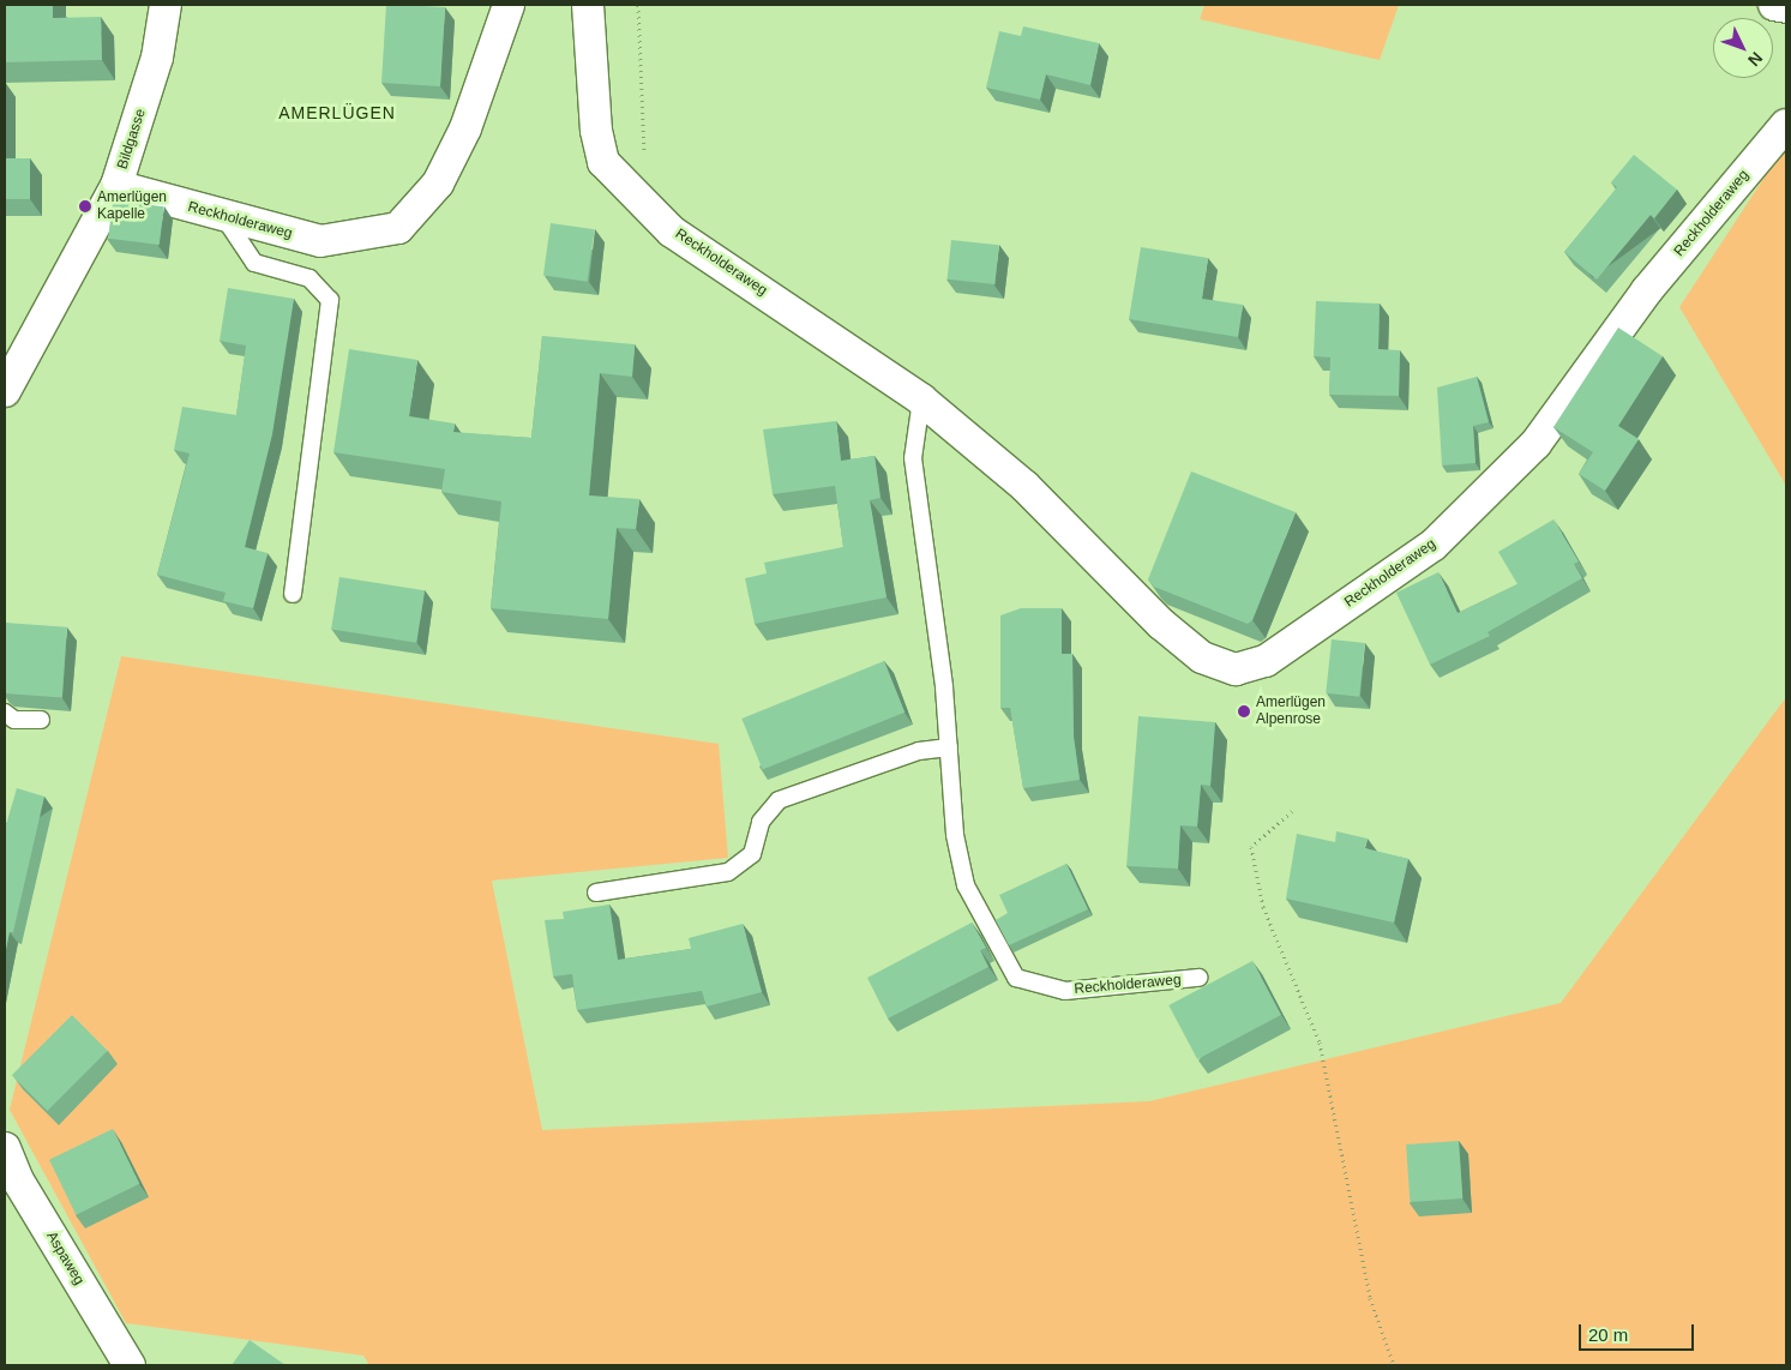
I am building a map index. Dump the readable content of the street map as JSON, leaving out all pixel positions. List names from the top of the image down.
{
  "streets": {
    "street": ["Bildgasse", "Reckholderaweg", "Aspaweg"]
  },
  "crossings": [
    ["Bildgasse", "Reckholderaweg"]
  ],
  "districts": ["AMERLÜGEN"],
  "places": ["Amerlügen Kapelle", "Amerlügen Alpenrose"],
  "scale_bar": "20 m",
  "north": "bottom right"
}
